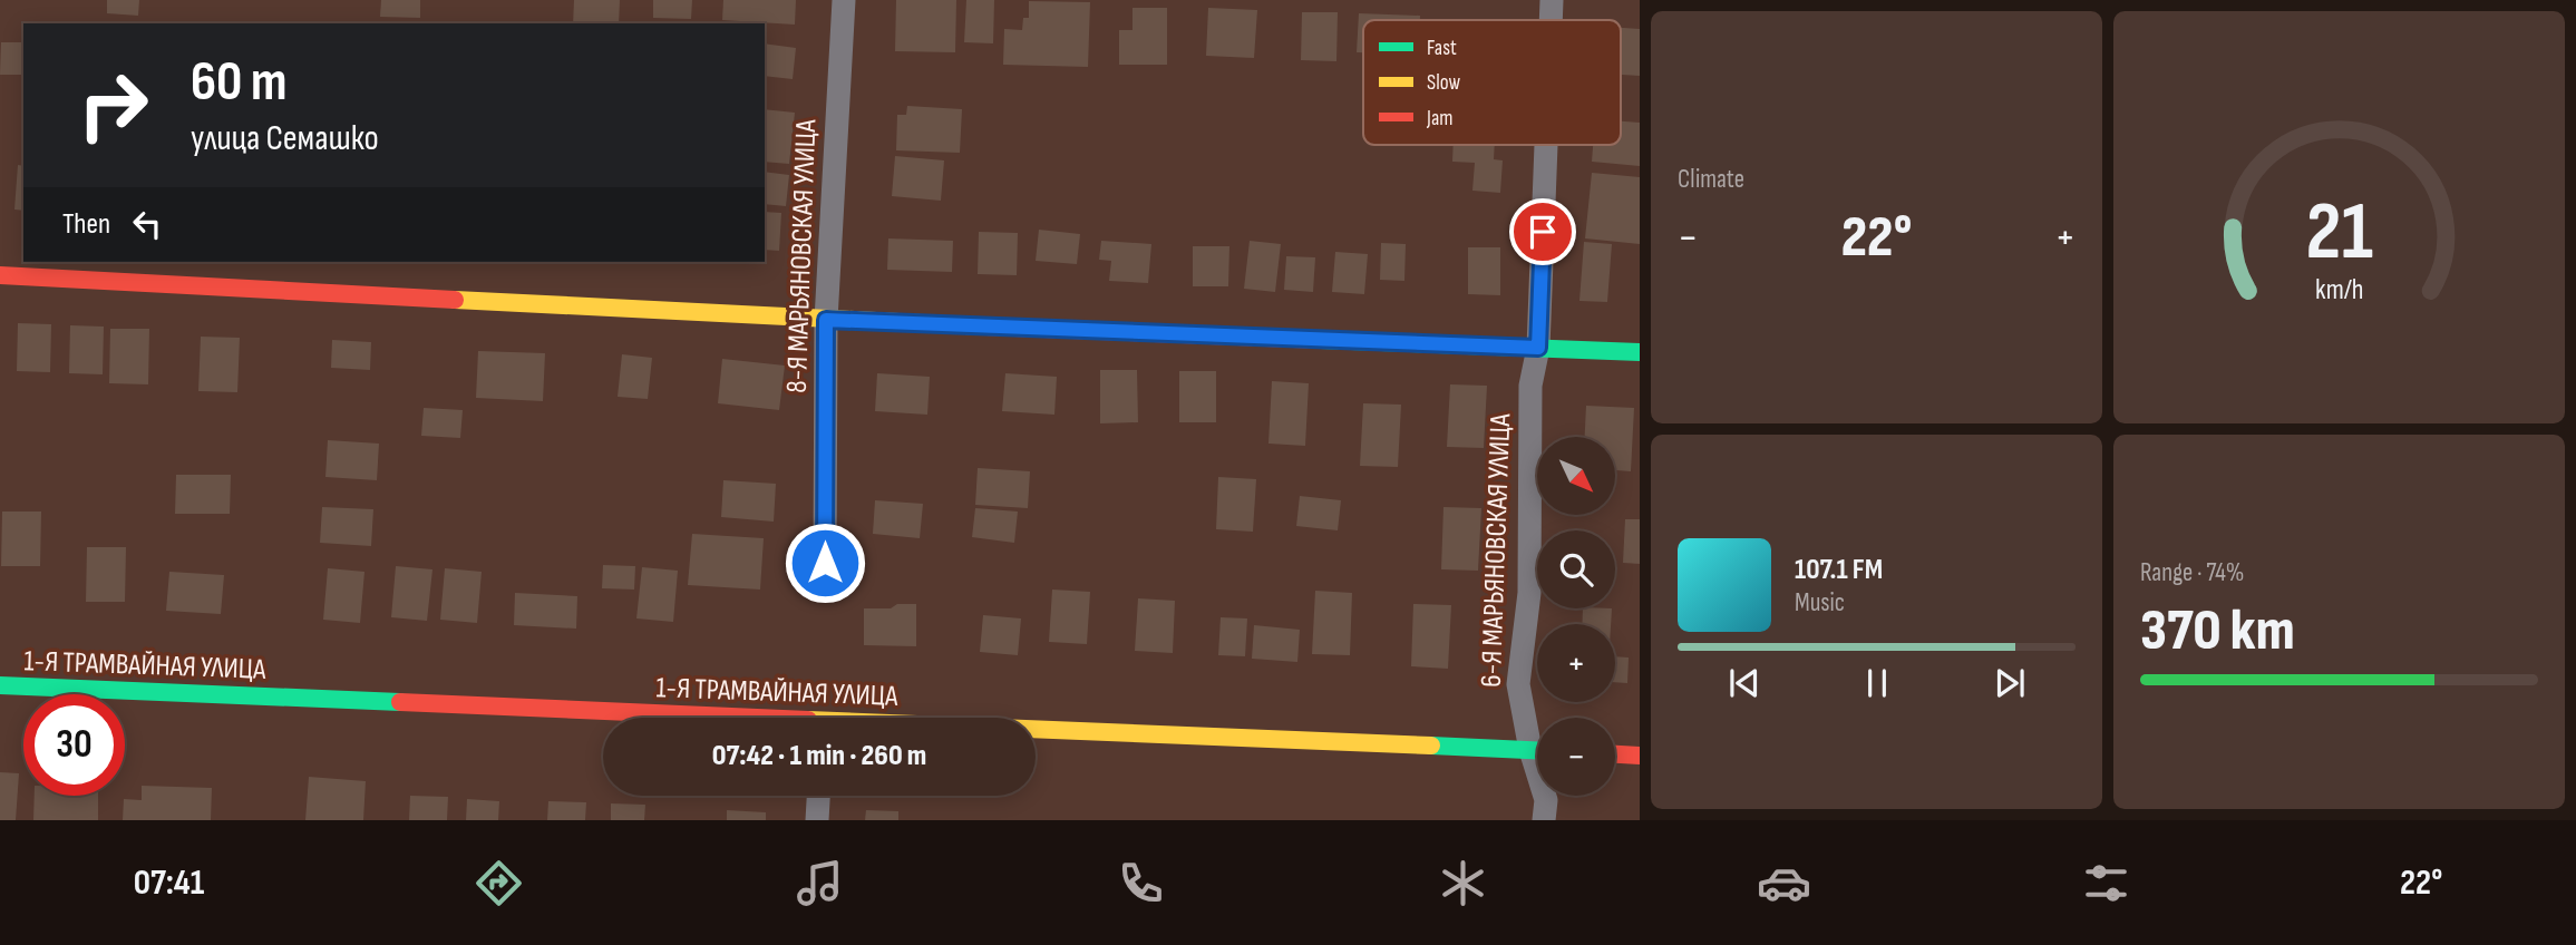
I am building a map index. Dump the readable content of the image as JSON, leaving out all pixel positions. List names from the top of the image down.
{
  "streets": {
    "street": ["8-Я МАРЬЯНОВСКАЯ УЛИЦА", "6-Я МАРЬЯНОВСКАЯ УЛИЦА", "1-Я ТРАМВАЙНАЯ УЛИЦА"]
  },
  "legend": ["Fast", "Slow", "Jam"],
  "north": "bottom right",
  "page": {
    "tile": [
      "Climate",
      ["Range · 74%", "370 km"]
    ],
    "turn": ["60 m", "улица Семашко"],
    "then": "Then",
    "heat": ["−", "22°", "+"],
    "map_buttons": ["+", "−"],
    "song": ["107.1 FM", "Music"],
    "limit": "30",
    "trip": "07:42 · 1 min · 260 m",
    "tabs": ["07:41", "22°"],
    "gauge": ["21", "km/h"]
  }
}
